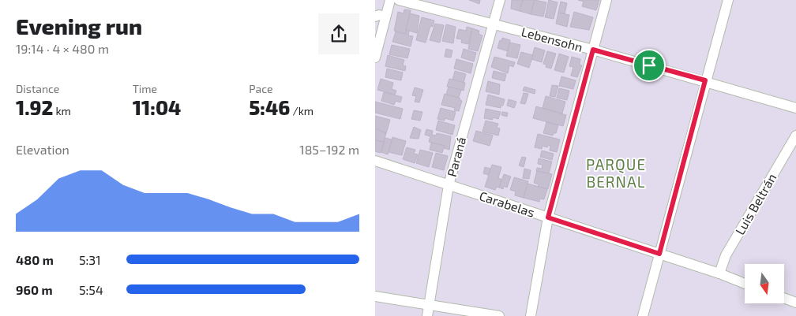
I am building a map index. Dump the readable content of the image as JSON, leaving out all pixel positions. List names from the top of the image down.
{
  "streets": {
    "street": [
      "Lebensohn",
      "Paraná",
      "Carabelas",
      "Luis Beltrán"
    ]
  },
  "crossings": [
    ["Lebensohn", "Paraná"],
    ["Paraná", "Carabelas"],
    ["Carabelas", "Luis Beltrán"]
  ],
  "districts": ["PARQUE BERNAL"],
  "north": "bottom",
  "page": {
    "heading": ["Evening run", "19:14 · 4 × 480 m"],
    "stats": [
      ["Distance", "1.92 km"],
      ["Time", "11:04"],
      ["Pace", "5:46 /km"]
    ],
    "chart": ["Elevation", "185–192 m"],
    "list": [
      {
        "name": "480 m",
        "note": "5:31"
      },
      {
        "name": "960 m",
        "note": "5:54"
      }
    ]
  }
}
